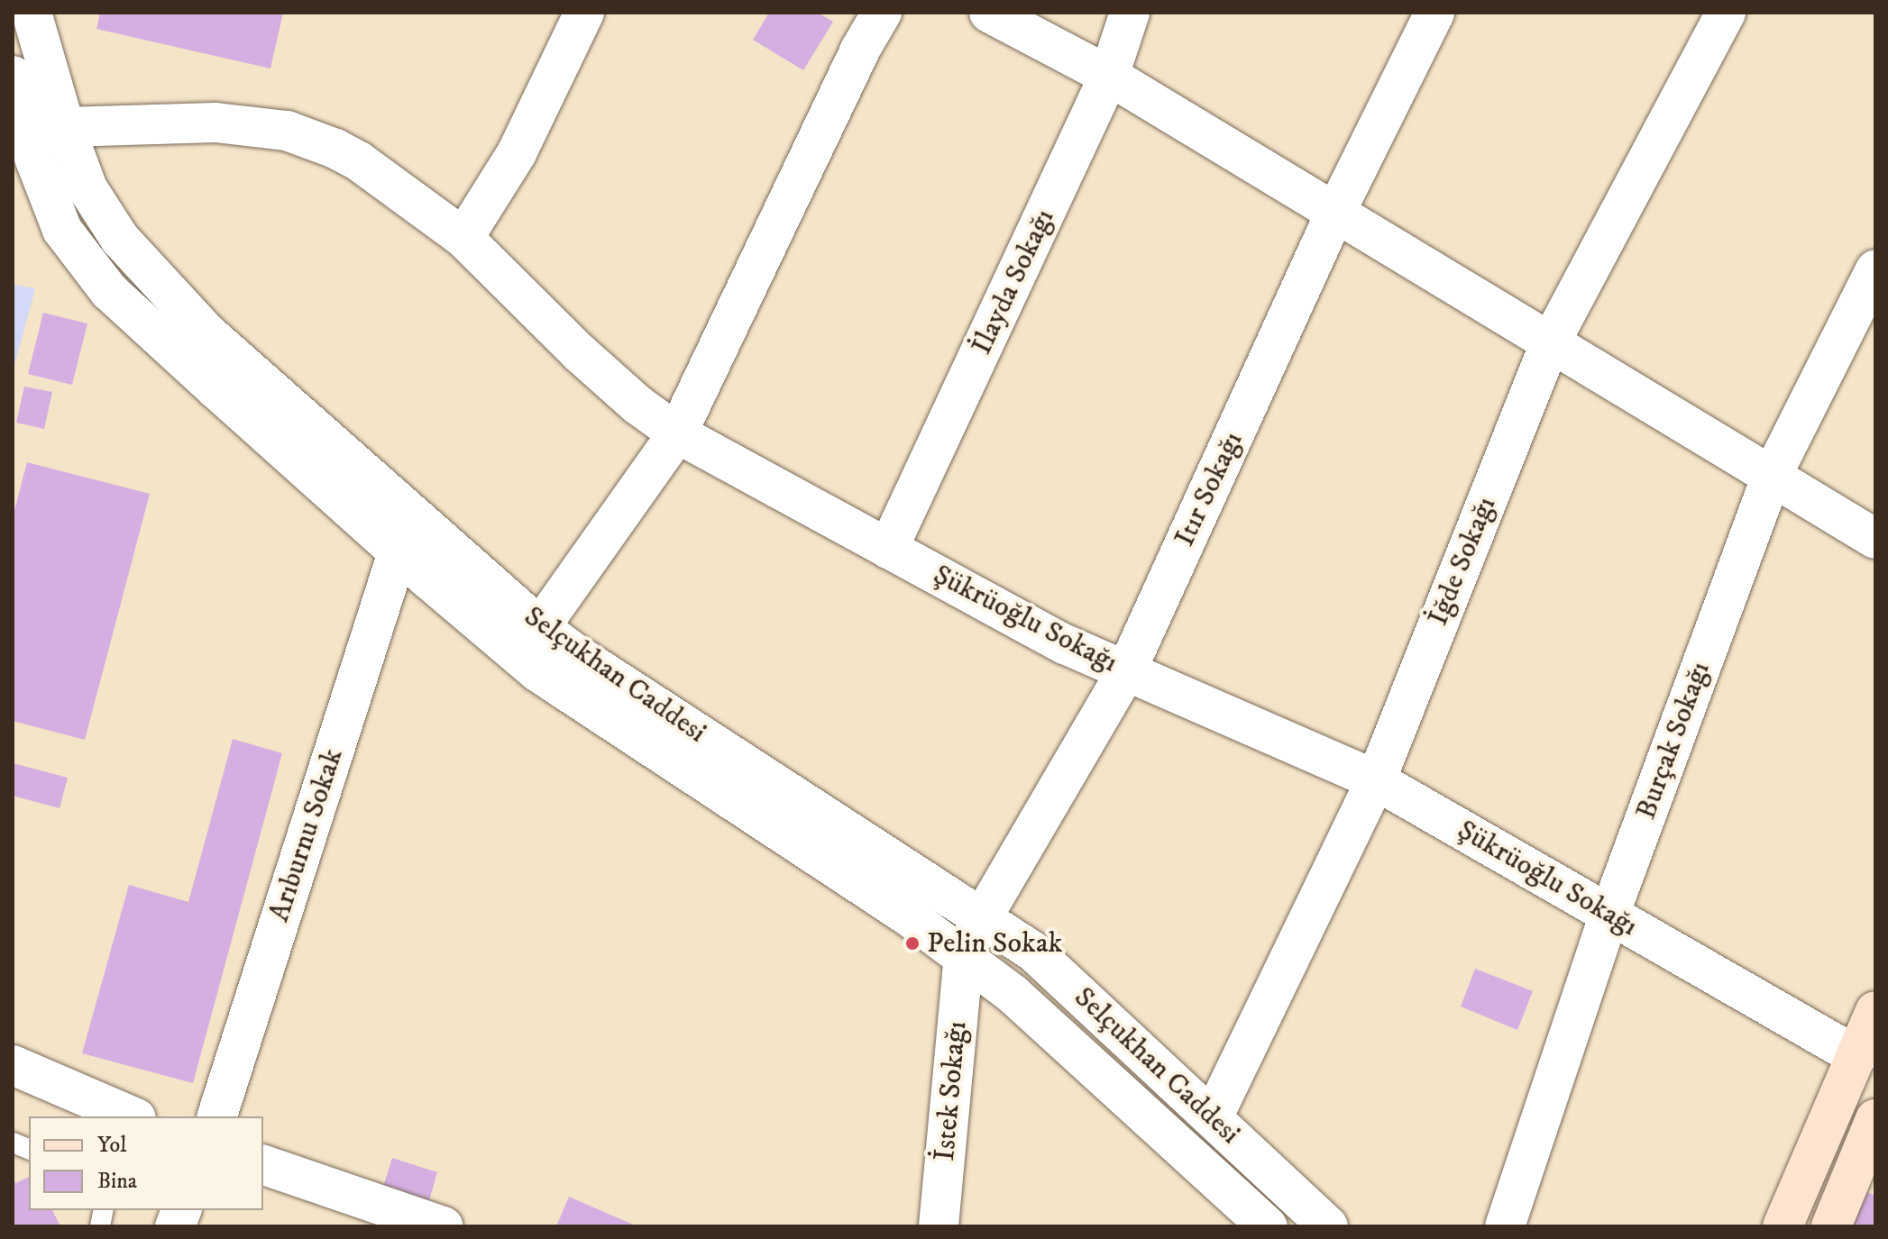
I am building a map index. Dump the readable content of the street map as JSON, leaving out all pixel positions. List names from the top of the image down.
{
  "streets": {
    "street": [
      "İlayda Sokağı",
      "Itır Sokağı",
      "İğde Sokağı",
      "Şükrüoğlu Sokağı",
      "Selçukhan Caddesi",
      "Burçak Sokağı",
      "Arıburnu Sokak",
      "İstek Sokağı"
    ]
  },
  "crossings": [
    ["İlayda Sokağı", "Şükrüoğlu Sokağı"],
    ["Itır Sokağı", "Şükrüoğlu Sokağı"],
    ["Itır Sokağı", "Selçukhan Caddesi"],
    ["Itır Sokağı", "İstek Sokağı"],
    ["İğde Sokağı", "Şükrüoğlu Sokağı"],
    ["İğde Sokağı", "Selçukhan Caddesi"],
    ["Şükrüoğlu Sokağı", "Selçukhan Caddesi"],
    ["Şükrüoğlu Sokağı", "Burçak Sokağı"],
    ["Selçukhan Caddesi", "Arıburnu Sokak"],
    ["Selçukhan Caddesi", "İstek Sokağı"]
  ],
  "places": ["Pelin Sokak"],
  "legend": ["Yol", "Bina"]
}
